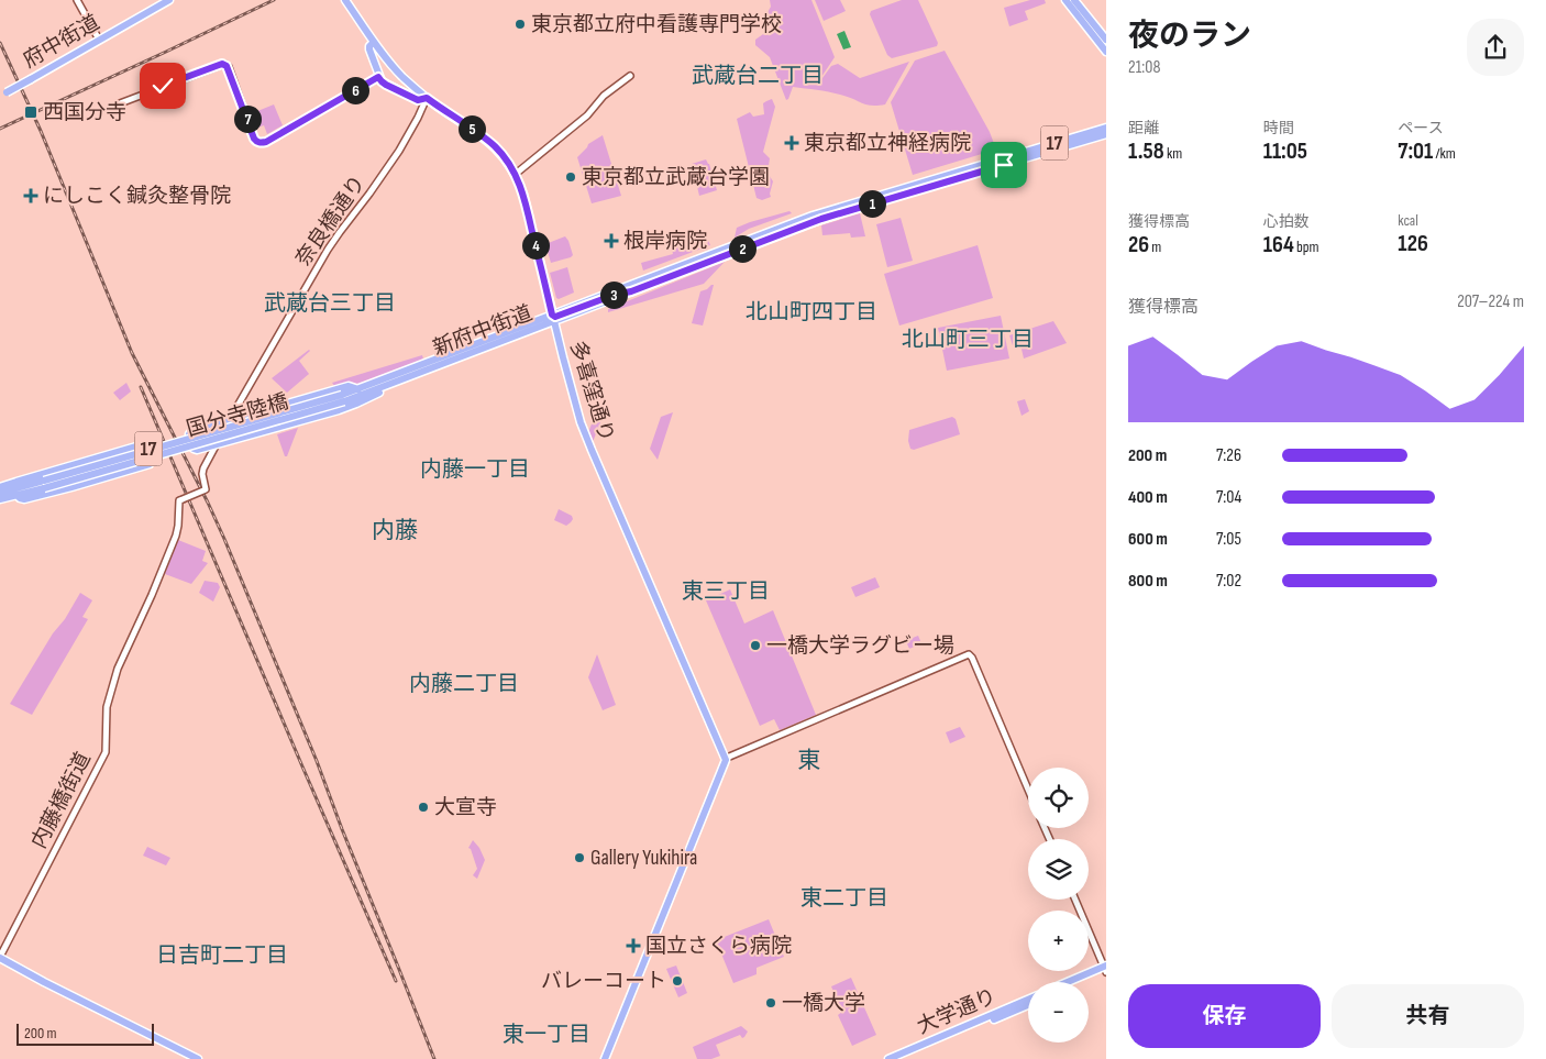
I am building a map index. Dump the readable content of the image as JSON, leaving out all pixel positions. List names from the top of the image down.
{
  "streets": {
    "main road": [
      "府中街道",
      "17",
      "新府中街道",
      "多喜窪通り",
      "国分寺陸橋",
      "大学通り"
    ],
    "street": ["奈良橋通り", "内藤橋街道"]
  },
  "crossings": [
    ["17", "奈良橋通り"],
    ["17", "新府中街道"],
    ["17", "国分寺陸橋"],
    ["17", "内藤橋街道"],
    ["奈良橋通り", "多喜窪通り"],
    ["新府中街道", "多喜窪通り"],
    ["新府中街道", "国分寺陸橋"]
  ],
  "districts": [
    "武蔵台二丁目",
    "武蔵台三丁目",
    "北山町四丁目",
    "北山町三丁目",
    "内藤一丁目",
    "内藤",
    "東三丁目",
    "内藤二丁目",
    "東",
    "東二丁目",
    "日吉町二丁目",
    "東一丁目"
  ],
  "places": {
    "other": [
      "東京都立府中看護専門学校",
      "東京都立武蔵台学園",
      "一橋大学ラグビー場",
      "大宣寺",
      "Gallery Yukihira",
      "バレーコート",
      "一橋大学"
    ],
    "transit": ["西国分寺"],
    "health": [
      "東京都立神経病院",
      "にしこく鍼灸整骨院",
      "根岸病院",
      "国立さくら病院"
    ]
  },
  "scale_bar": "200 m",
  "page": {
    "heading": ["夜のラン", "21:08"],
    "pins": [
      "6",
      "7",
      "5",
      "1",
      "4",
      "2",
      "3"
    ],
    "stats": [
      ["距離", "1.58 km"],
      ["時間", "11:05"],
      ["ペース", "7:01 /km"],
      ["獲得標高", "26 m"],
      ["心拍数", "164 bpm"],
      ["kcal", "126"]
    ],
    "chart": ["獲得標高", "207–224 m"],
    "list": [
      {
        "name": "200 m",
        "note": "7:26"
      },
      {
        "name": "400 m",
        "note": "7:04"
      },
      {
        "name": "600 m",
        "note": "7:05"
      },
      {
        "name": "800 m",
        "note": "7:02"
      }
    ],
    "map_buttons": ["+", "−"],
    "buttons": ["保存", "共有"],
    "scale": "200 m"
  }
}
